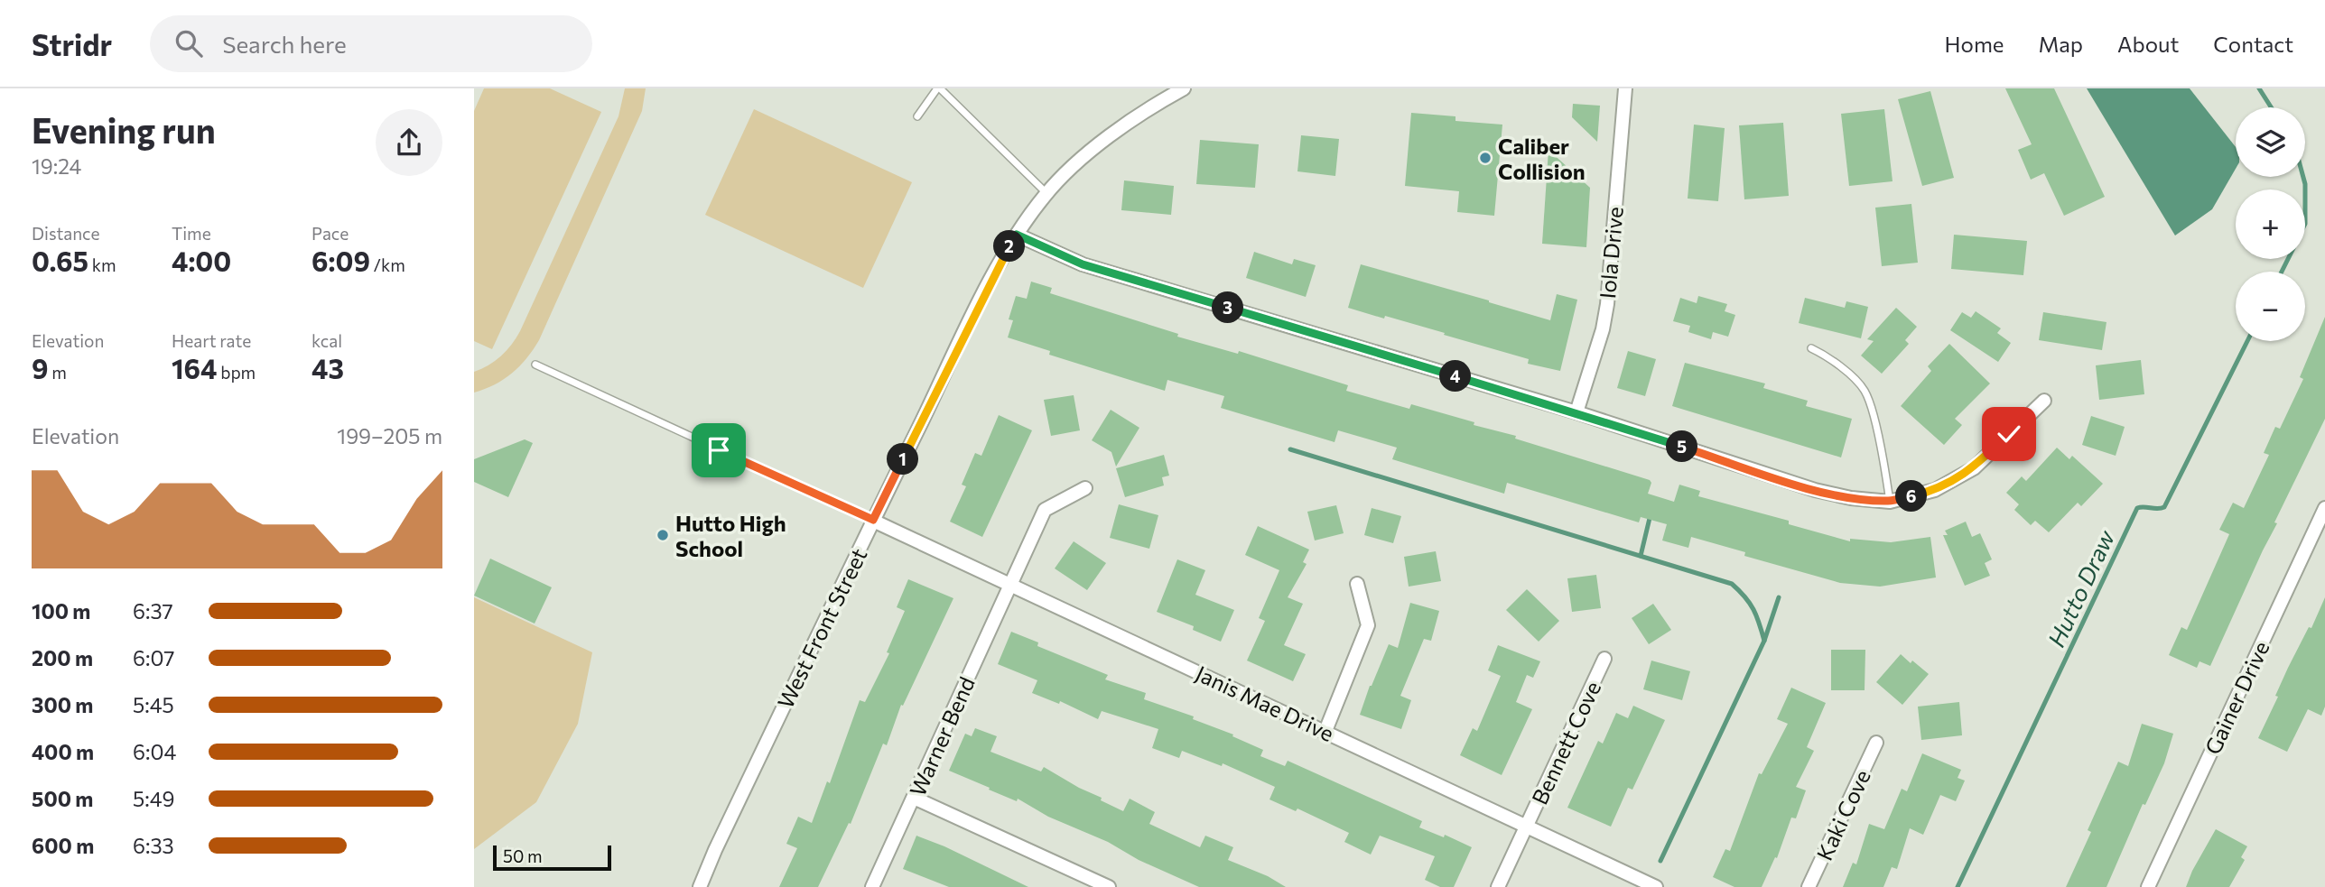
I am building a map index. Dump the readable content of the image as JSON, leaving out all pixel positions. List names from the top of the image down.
{
  "streets": {
    "street": [
      "Iola Drive",
      "West Front Street",
      "Gainer Drive",
      "Janis Mae Drive",
      "Warner Bend",
      "Bennett Cove",
      "Kaki Cove"
    ]
  },
  "crossings": [
    ["West Front Street", "Janis Mae Drive"],
    ["Janis Mae Drive", "Warner Bend"],
    ["Janis Mae Drive", "Bennett Cove"]
  ],
  "water": ["Hutto Draw"],
  "places": ["Caliber Collision", "Hutto High School"],
  "scale_bar": "50 m",
  "page": {
    "header": "Stridr",
    "search": "Search here",
    "nav": [
      "Home",
      "Map",
      "About",
      "Contact"
    ],
    "heading": ["Evening run", "19:24"],
    "map_buttons": ["+", "−"],
    "stats": [
      ["Distance", "0.65 km"],
      ["Time", "4:00"],
      ["Pace", "6:09 /km"],
      ["Elevation", "9 m"],
      ["Heart rate", "164 bpm"],
      ["kcal", "43"]
    ],
    "pins": [
      "2",
      "3",
      "4",
      "5",
      "1",
      "6"
    ],
    "chart": ["Elevation", "199–205 m"],
    "list": [
      {
        "name": "100 m",
        "note": "6:37"
      },
      {
        "name": "200 m",
        "note": "6:07"
      },
      {
        "name": "300 m",
        "note": "5:45"
      },
      {
        "name": "400 m",
        "note": "6:04"
      },
      {
        "name": "500 m",
        "note": "5:49"
      },
      {
        "name": "600 m",
        "note": "6:33"
      }
    ],
    "scale": "50 m"
  }
}
